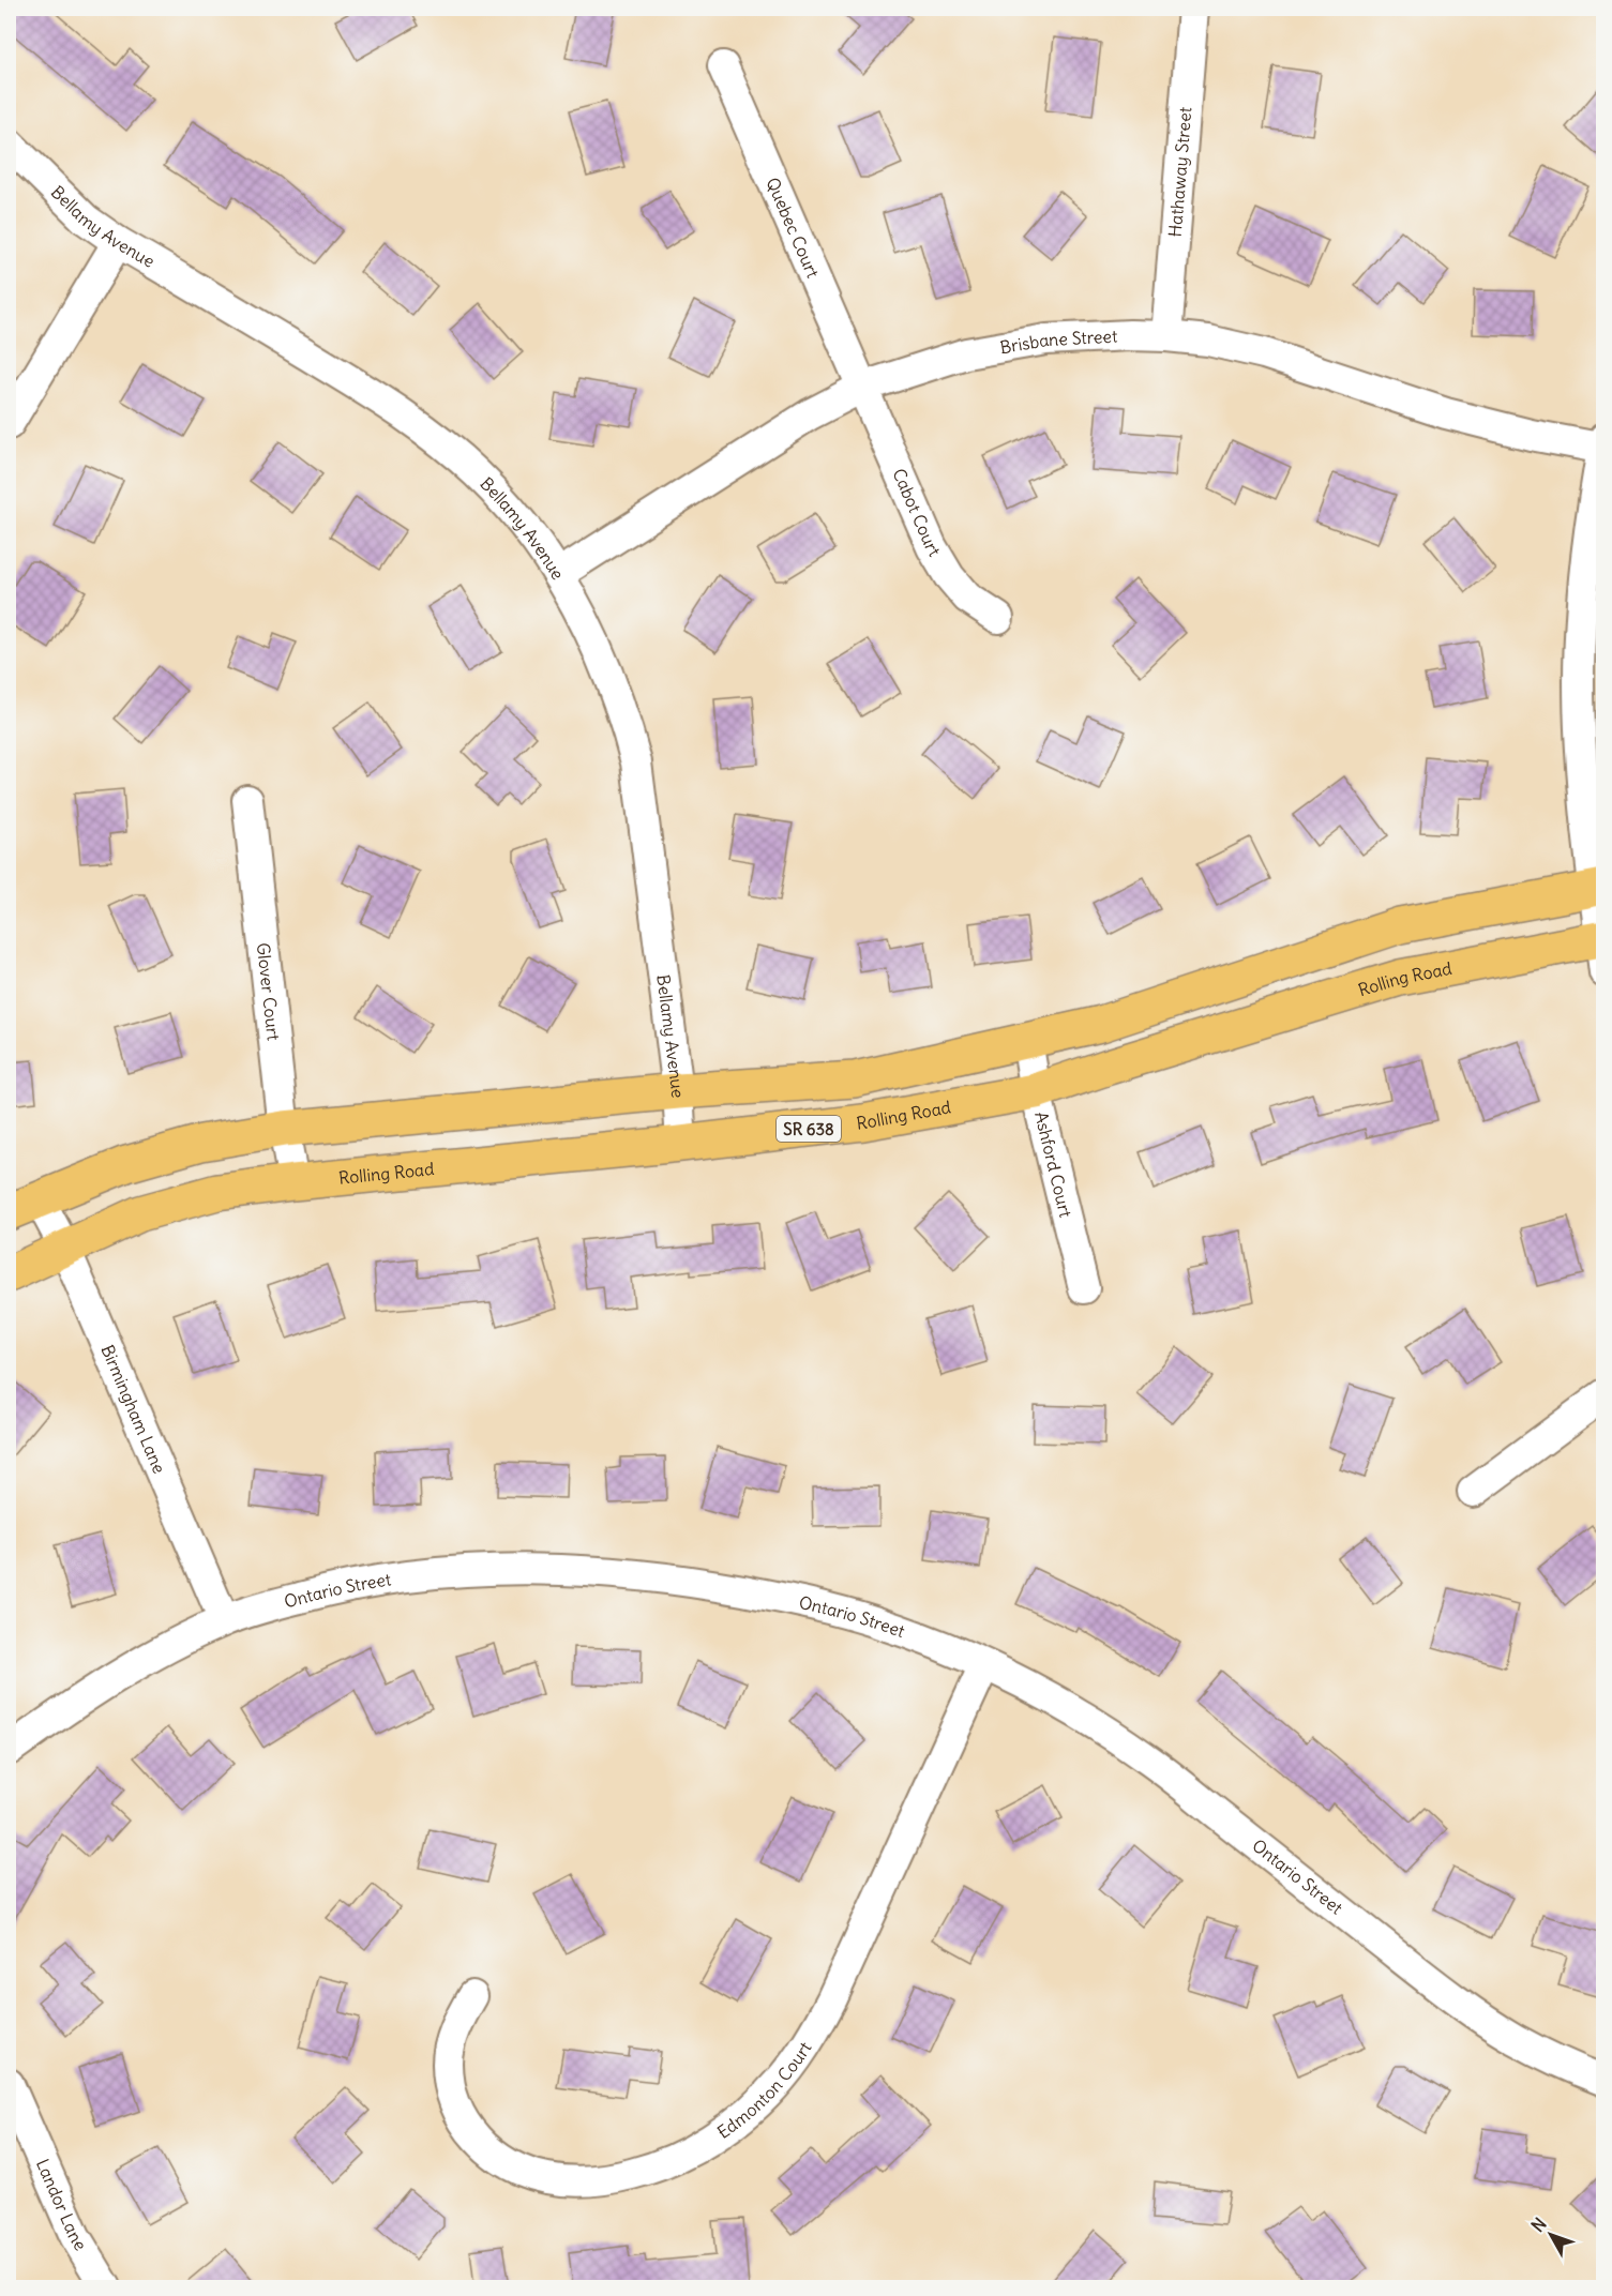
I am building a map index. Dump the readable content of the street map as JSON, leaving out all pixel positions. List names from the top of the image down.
{
  "streets": {
    "main road": ["Rolling Road", "SR 638"],
    "street": [
      "Hathaway Street",
      "Bellamy Avenue",
      "Quebec Court",
      "Brisbane Street",
      "Cabot Court",
      "Glover Court",
      "Ashford Court",
      "Birmingham Lane",
      "Ontario Street",
      "Edmonton Court",
      "Landor Lane"
    ]
  },
  "crossings": [
    ["Hathaway Street", "Brisbane Street"],
    ["Bellamy Avenue", "Brisbane Street"],
    ["Bellamy Avenue", "Rolling Road"],
    ["Quebec Court", "Brisbane Street"],
    ["Quebec Court", "Cabot Court"],
    ["Brisbane Street", "Cabot Court"],
    ["Rolling Road", "Glover Court"],
    ["Rolling Road", "Ashford Court"],
    ["Rolling Road", "Birmingham Lane"],
    ["Birmingham Lane", "Ontario Street"],
    ["Ontario Street", "Edmonton Court"]
  ],
  "north": "top left"
}
